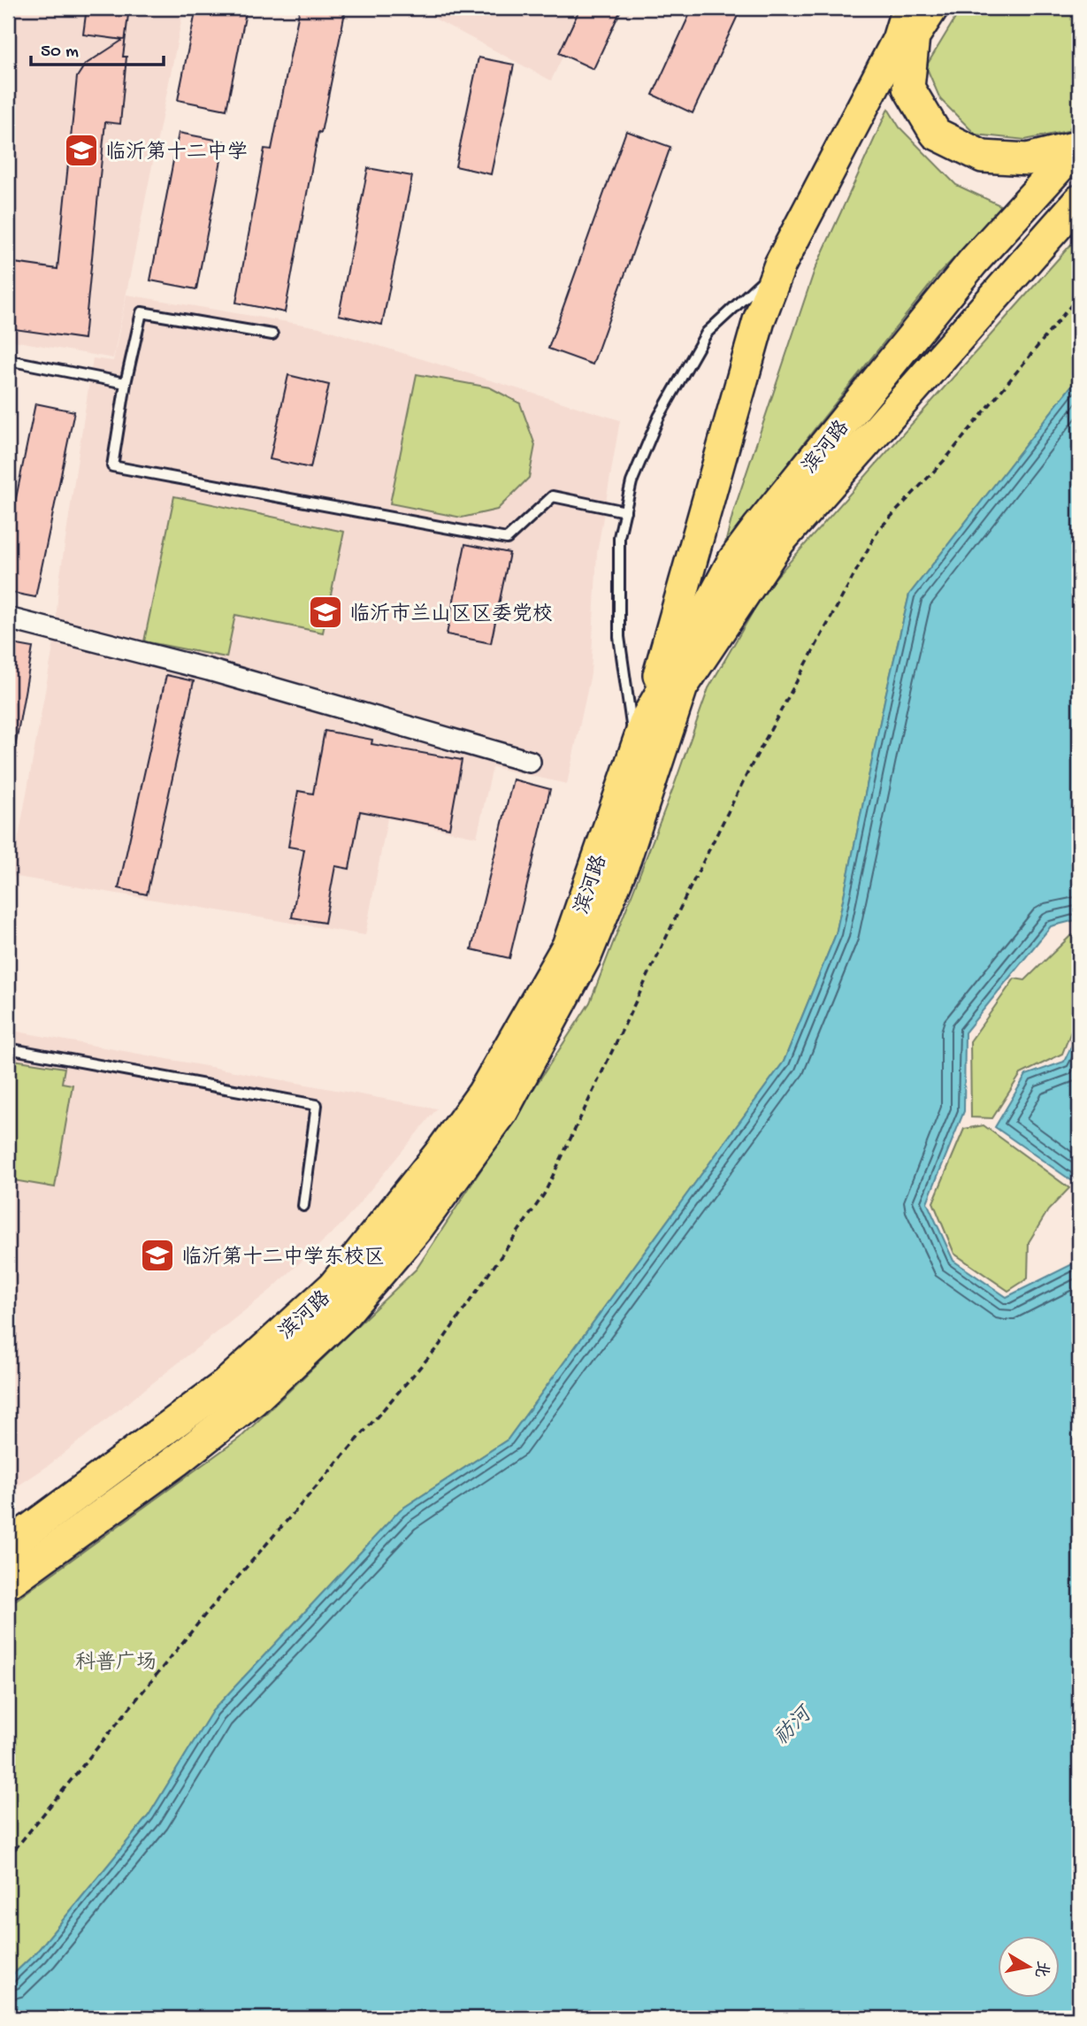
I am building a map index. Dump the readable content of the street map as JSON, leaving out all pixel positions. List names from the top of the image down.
{
  "streets": {
    "main road": ["滨河路"]
  },
  "water": ["祊河"],
  "parks": ["科普广场"],
  "places": {
    "school or university": ["临沂第十二中学", "临沂市兰山区区委党校", "临沂第十二中学东校区"]
  },
  "scale_bar": "50 m",
  "north": "right"
}
